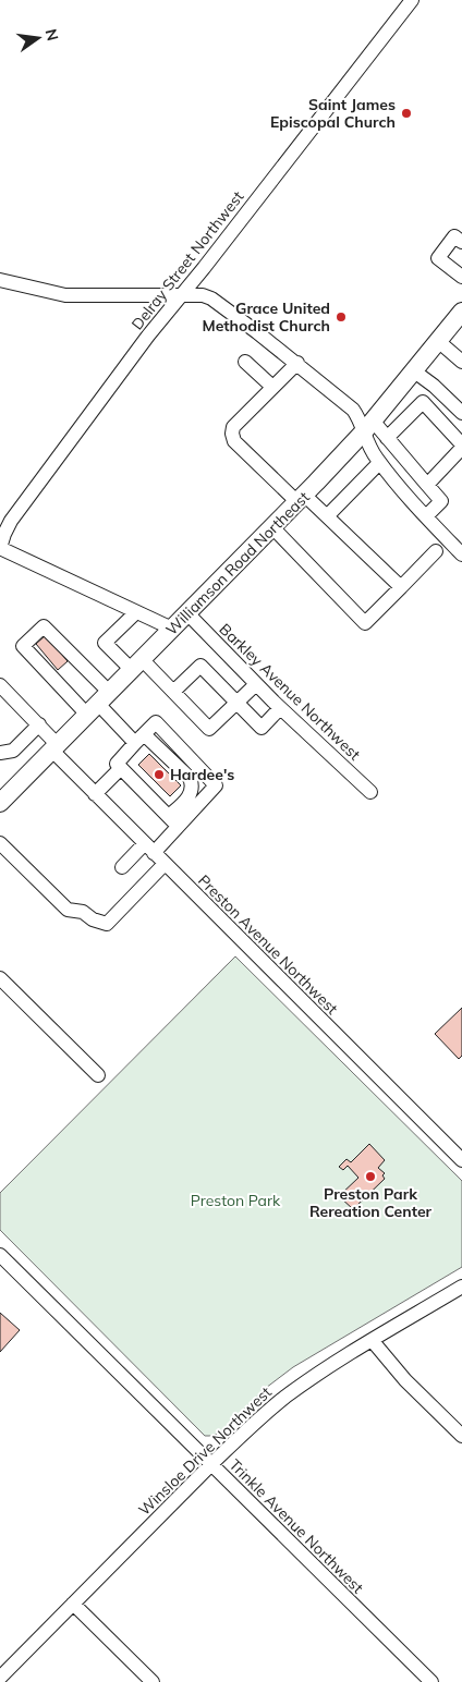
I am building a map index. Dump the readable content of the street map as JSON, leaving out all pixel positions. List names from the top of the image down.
{
  "streets": {
    "main road": ["Williamson Road Northeast"],
    "street": [
      "Delray Street Northwest",
      "Barkley Avenue Northwest",
      "Preston Avenue Northwest",
      "Winsloe Drive Northwest",
      "Trinkle Avenue Northwest"
    ]
  },
  "crossings": [
    ["Williamson Road Northeast", "Barkley Avenue Northwest"],
    ["Williamson Road Northeast", "Preston Avenue Northwest"],
    ["Winsloe Drive Northwest", "Trinkle Avenue Northwest"]
  ],
  "parks": ["Preston Park"],
  "places": [
    "Saint James Episcopal Church",
    "Grace United Methodist Church",
    "Hardee's",
    "Preston Park Rereation Center"
  ],
  "north": "right"
}
